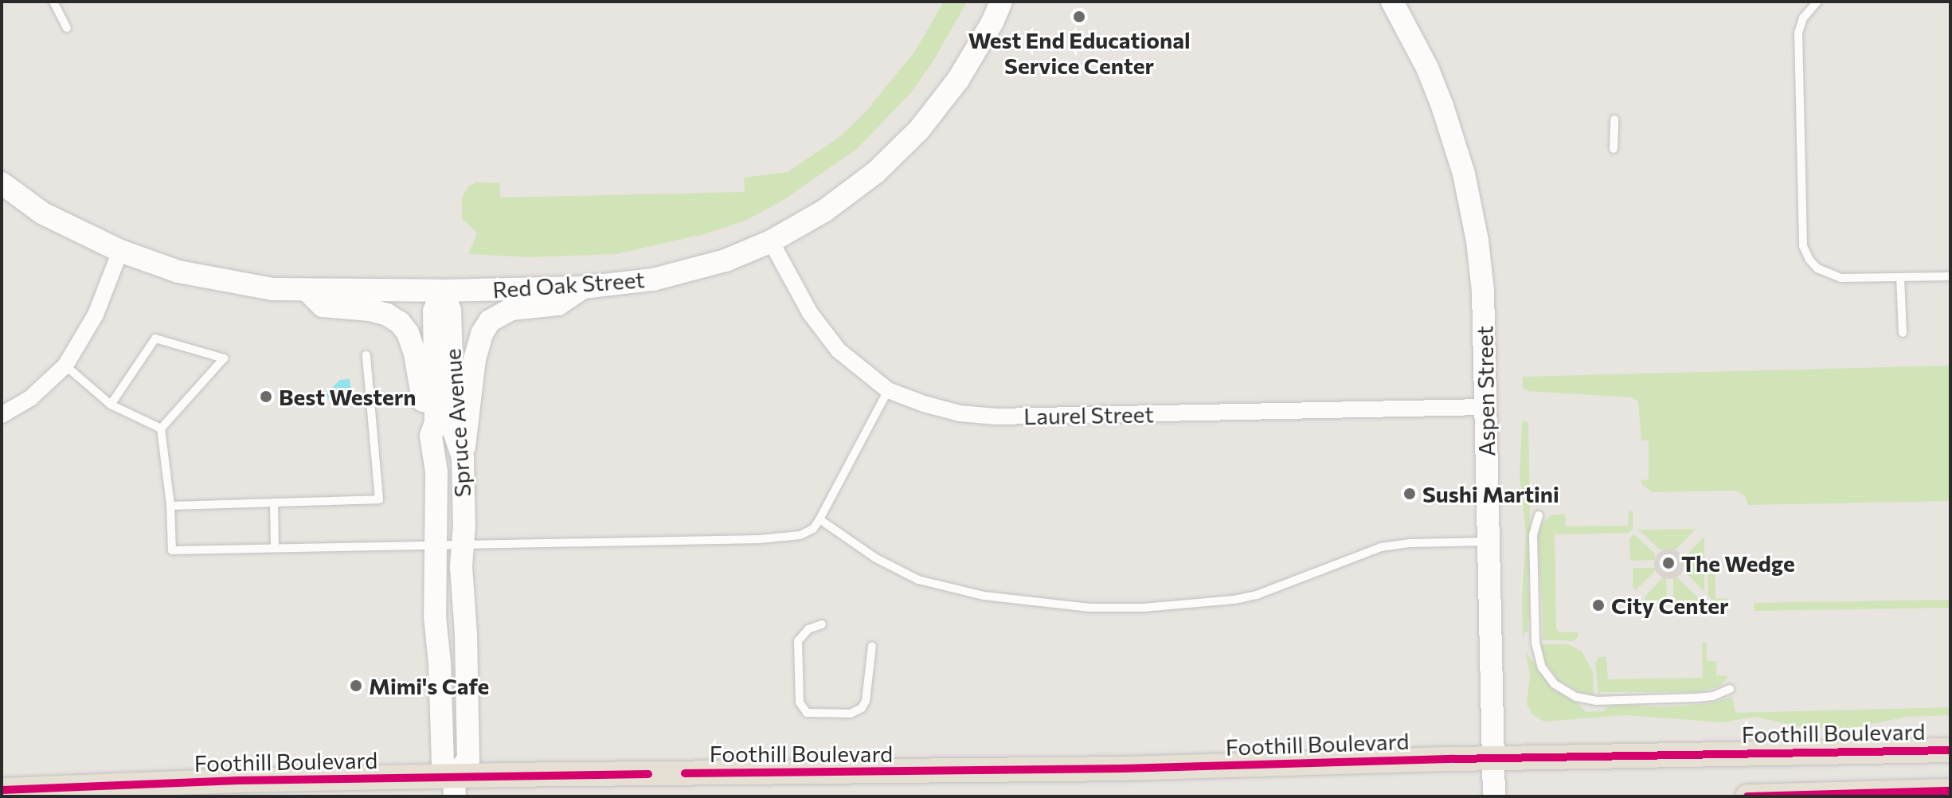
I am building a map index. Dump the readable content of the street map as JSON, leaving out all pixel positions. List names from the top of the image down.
{
  "streets": {
    "main road": ["Foothill Boulevard"],
    "street": [
      "Red Oak Street",
      "Aspen Street",
      "Laurel Street",
      "Spruce Avenue"
    ]
  },
  "crossings": [
    ["Red Oak Street", "Laurel Street"],
    ["Red Oak Street", "Spruce Avenue"],
    ["Aspen Street", "Laurel Street"],
    ["Aspen Street", "Foothill Boulevard"],
    ["Spruce Avenue", "Foothill Boulevard"]
  ],
  "places": [
    "West End Educational Service Center",
    "Best Western",
    "Sushi Martini",
    "The Wedge",
    "City Center",
    "Mimi's Cafe"
  ]
}
